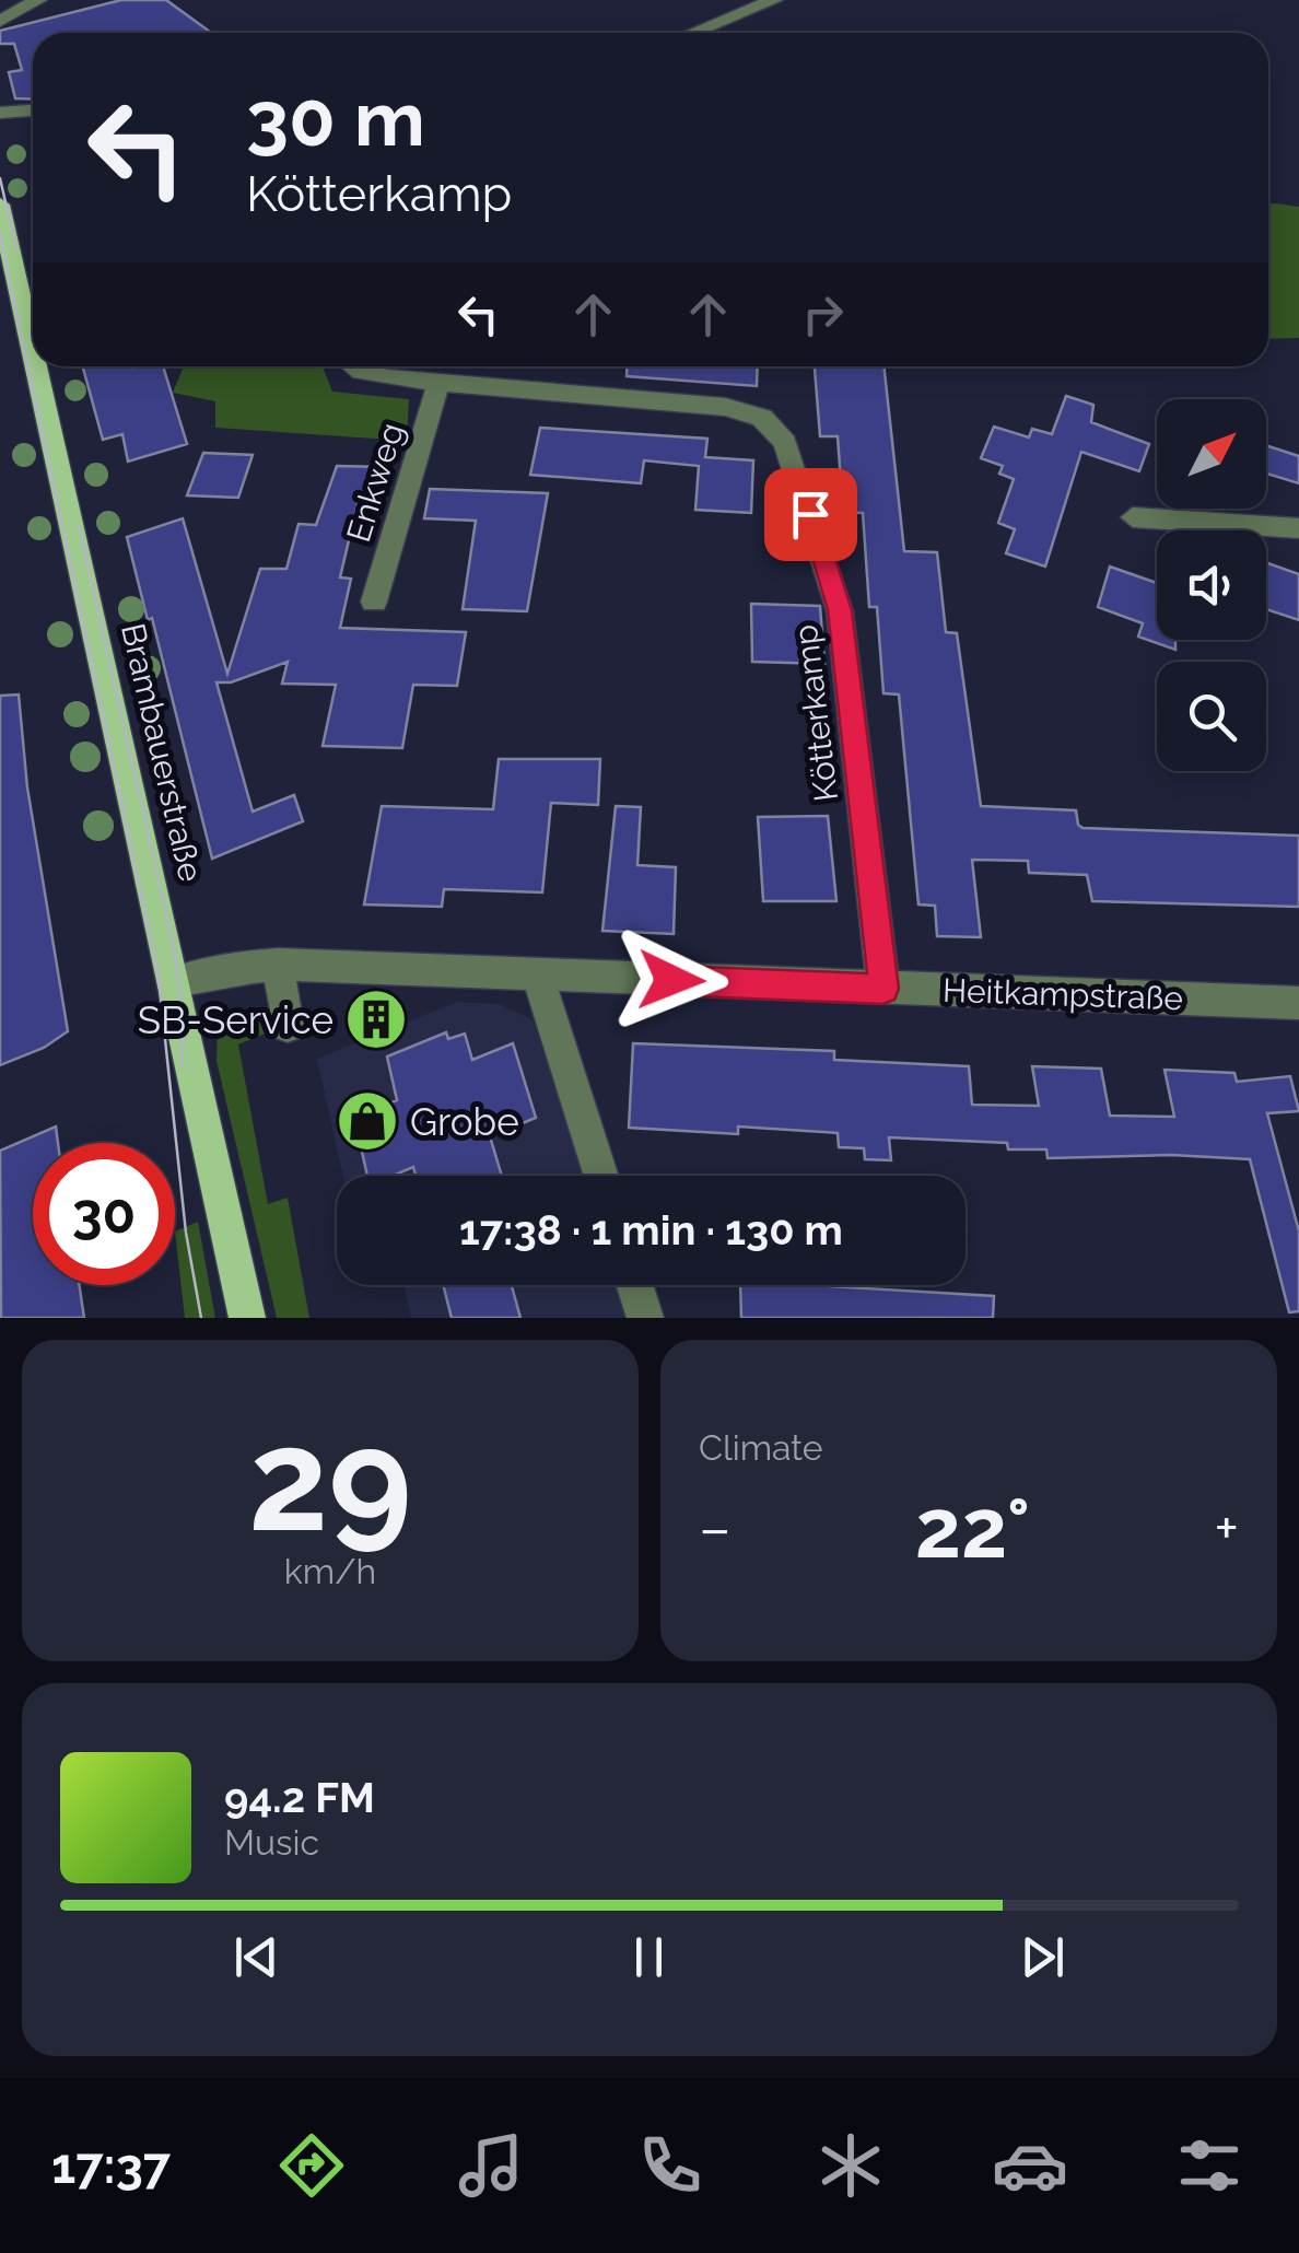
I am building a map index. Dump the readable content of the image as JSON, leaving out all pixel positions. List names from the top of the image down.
{
  "streets": {
    "main road": ["Brambauerstraße"],
    "street": ["Enkweg", "Kötterkamp", "Heitkampstraße"]
  },
  "crossings": [
    ["Enkweg", "Kötterkamp"],
    ["Kötterkamp", "Heitkampstraße"],
    ["Brambauerstraße", "Heitkampstraße"]
  ],
  "places": {
    "building": ["SB-Service"],
    "shop": ["Grobe"]
  },
  "north": "top right",
  "page": {
    "turn": ["30 m", "Kötterkamp"],
    "limit": "30",
    "trip": "17:38 · 1 min · 130 m",
    "tile": [
      ["29", "km/h"],
      "Climate"
    ],
    "heat": ["−", "22°", "+"],
    "song": ["94.2 FM", "Music"],
    "tabs": "17:37"
  }
}
